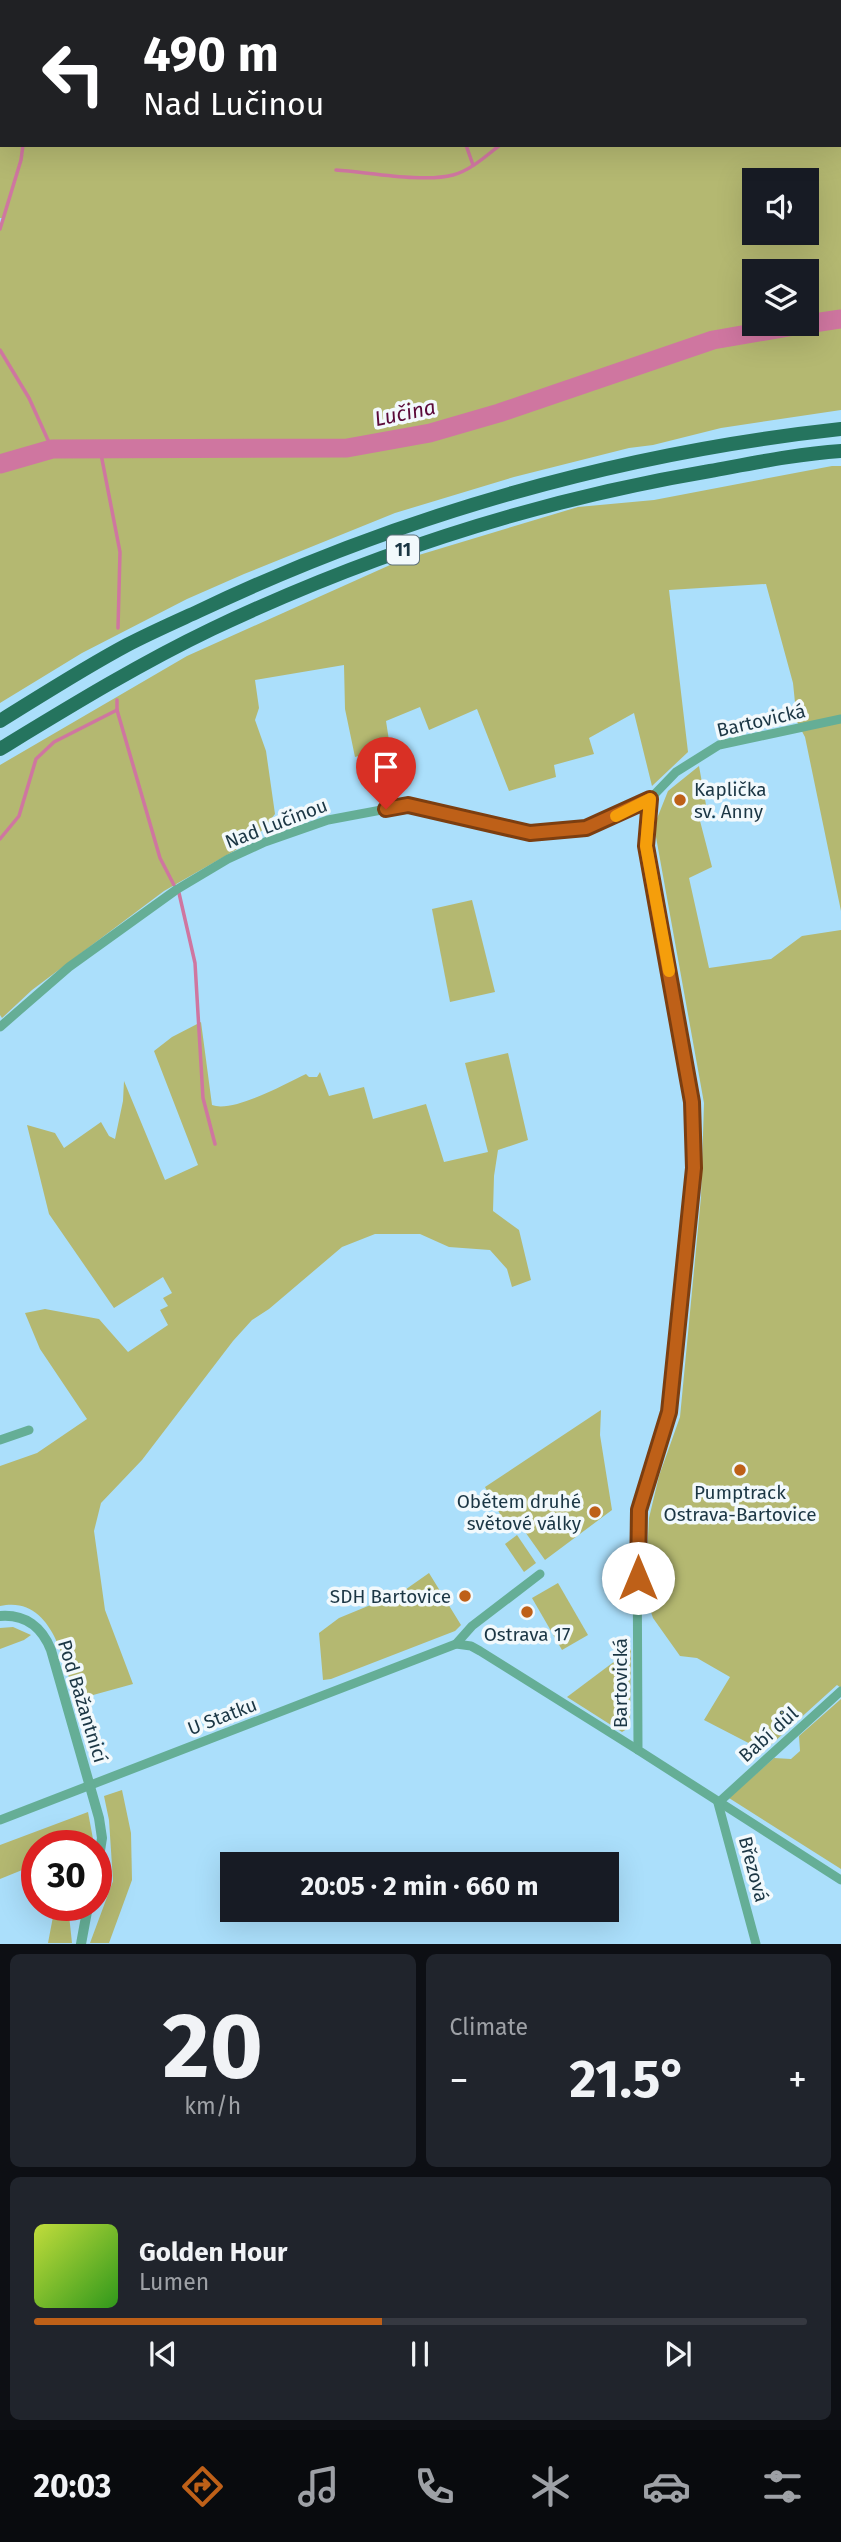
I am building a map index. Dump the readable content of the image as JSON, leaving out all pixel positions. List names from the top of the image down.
{
  "streets": {
    "highway": ["11"],
    "street": [
      "Bartovická",
      "Nad Lučinou",
      "Pod Bažantnicí",
      "U Statku",
      "Babí důl",
      "Březová"
    ]
  },
  "crossings": [
    ["Bartovická", "Nad Lučinou"],
    ["Bartovická", "Babí důl"],
    ["Bartovická", "Březová"],
    ["Pod Bažantnicí", "U Statku"],
    ["Babí důl", "Březová"]
  ],
  "water": ["Lučina"],
  "places": [
    "Kaplička sv. Anny",
    "Pumptrack Ostrava-Bartovice",
    "Obětem druhé světové války",
    "SDH Bartovice",
    "Ostrava 17"
  ],
  "page": {
    "turn": ["490 m", "Nad Lučinou"],
    "limit": "30",
    "trip": "20:05 · 2 min · 660 m",
    "tile": [
      ["20", "km/h"],
      "Climate"
    ],
    "heat": ["−", "21.5°", "+"],
    "song": ["Golden Hour", "Lumen"],
    "tabs": "20:03"
  }
}
